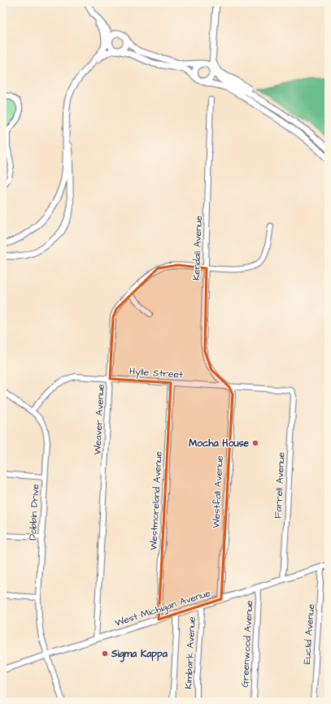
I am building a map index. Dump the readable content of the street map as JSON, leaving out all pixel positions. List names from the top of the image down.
{
  "streets": {
    "street": [
      "Kendall Avenue",
      "Hylle Street",
      "Weaver Avenue",
      "Farrell Avenue",
      "Westfall Avenue",
      "Westmoreland Avenue",
      "Dobbin Drive",
      "West Michigan Avenue",
      "Euclid Avenue",
      "Greenwood Avenue",
      "Kimbark Avenue"
    ]
  },
  "crossings": [
    ["Kendall Avenue", "Hylle Street"],
    ["Kendall Avenue", "Weaver Avenue"],
    ["Kendall Avenue", "Westfall Avenue"],
    ["Hylle Street", "Weaver Avenue"],
    ["Hylle Street", "Farrell Avenue"],
    ["Hylle Street", "Westfall Avenue"],
    ["Hylle Street", "Westmoreland Avenue"],
    ["Hylle Street", "Dobbin Drive"],
    ["Weaver Avenue", "West Michigan Avenue"],
    ["Farrell Avenue", "West Michigan Avenue"],
    ["Westfall Avenue", "West Michigan Avenue"],
    ["Westmoreland Avenue", "West Michigan Avenue"],
    ["Dobbin Drive", "West Michigan Avenue"],
    ["West Michigan Avenue", "Euclid Avenue"],
    ["West Michigan Avenue", "Greenwood Avenue"],
    ["West Michigan Avenue", "Kimbark Avenue"]
  ],
  "places": ["Mocha House", "Sigma Kappa"]
}
